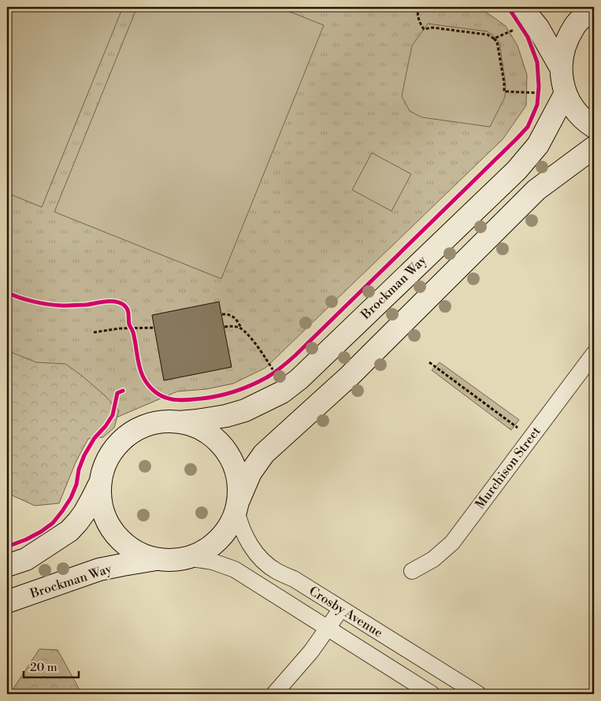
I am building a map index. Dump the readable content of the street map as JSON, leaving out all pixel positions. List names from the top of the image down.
{
  "streets": {
    "street": ["Brockman Way", "Murchison Street", "Crosby Avenue"]
  },
  "crossings": [
    ["Brockman Way", "Crosby Avenue"]
  ],
  "scale_bar": "20 m"
}
